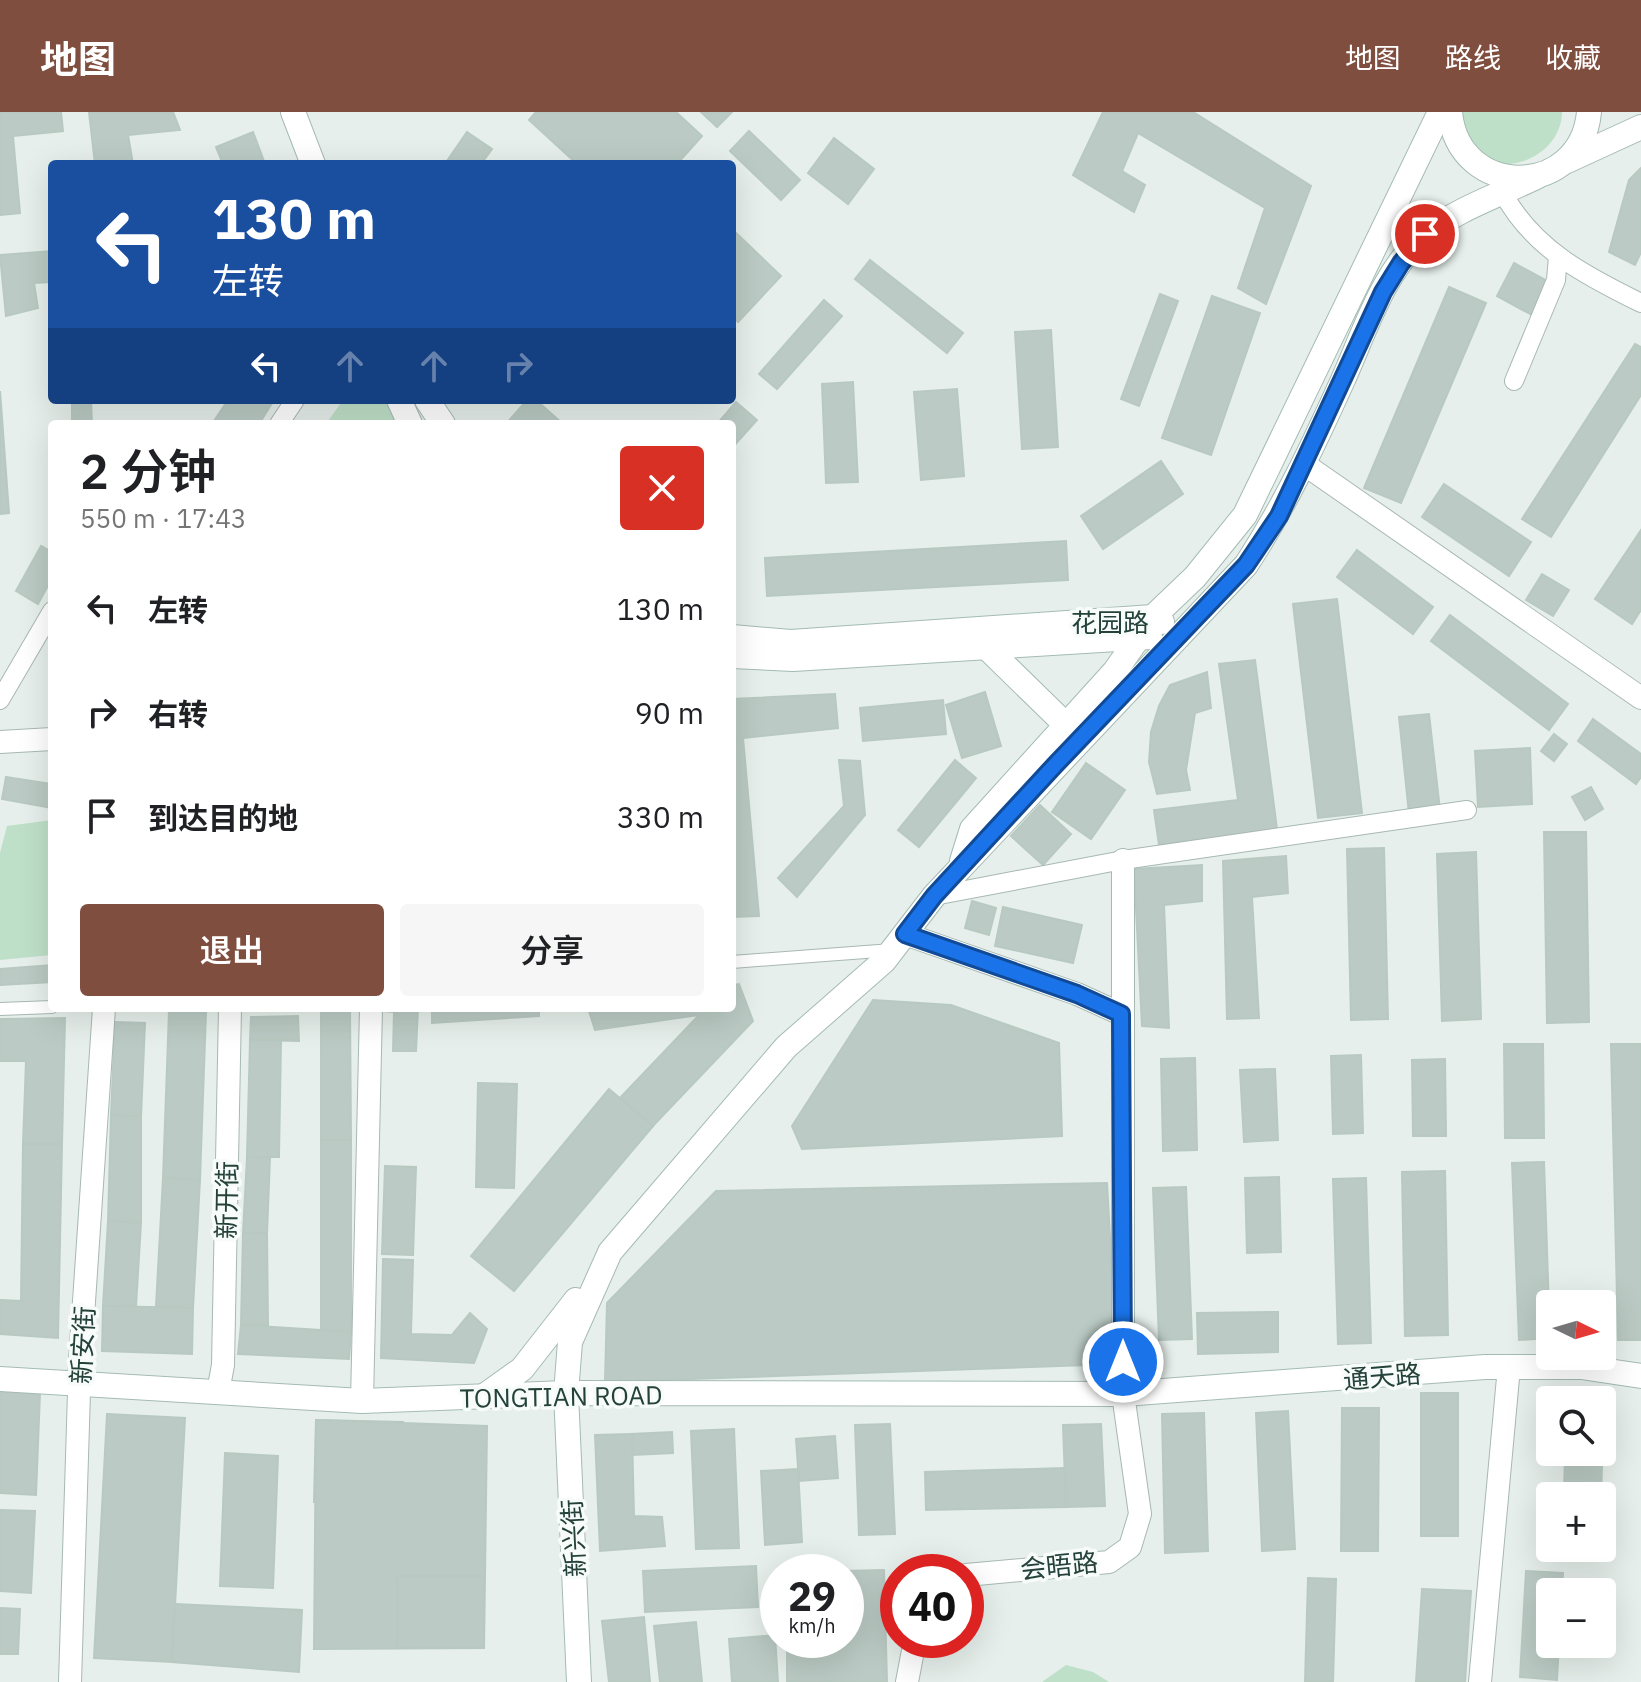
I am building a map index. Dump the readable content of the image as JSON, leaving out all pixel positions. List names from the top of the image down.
{
  "streets": {
    "main road": [
      "花园路",
      "通天路",
      "TONGTIAN ROAD",
      "新兴街"
    ],
    "street": ["新开街", "新安街", "会晤路"]
  },
  "crossings": [
    ["新开街", "TONGTIAN ROAD"],
    ["新安街", "TONGTIAN ROAD"],
    ["通天路", "TONGTIAN ROAD"],
    ["通天路", "会晤路"],
    ["TONGTIAN ROAD", "新兴街"],
    ["TONGTIAN ROAD", "会晤路"]
  ],
  "north": "right",
  "page": {
    "header": "地图",
    "nav": ["地图", "路线", "收藏"],
    "turn": ["130 m", "左转"],
    "heading": ["2 分钟", "550 m · 17:43"],
    "list": [
      {
        "name": "左转",
        "value": "130 m"
      },
      {
        "name": "右转",
        "value": "90 m"
      },
      {
        "name": "到达目的地",
        "value": "330 m"
      }
    ],
    "buttons": ["退出", "分享"],
    "map_buttons": ["+", "−"],
    "speed": "29 km/h",
    "limit": "40"
  }
}
